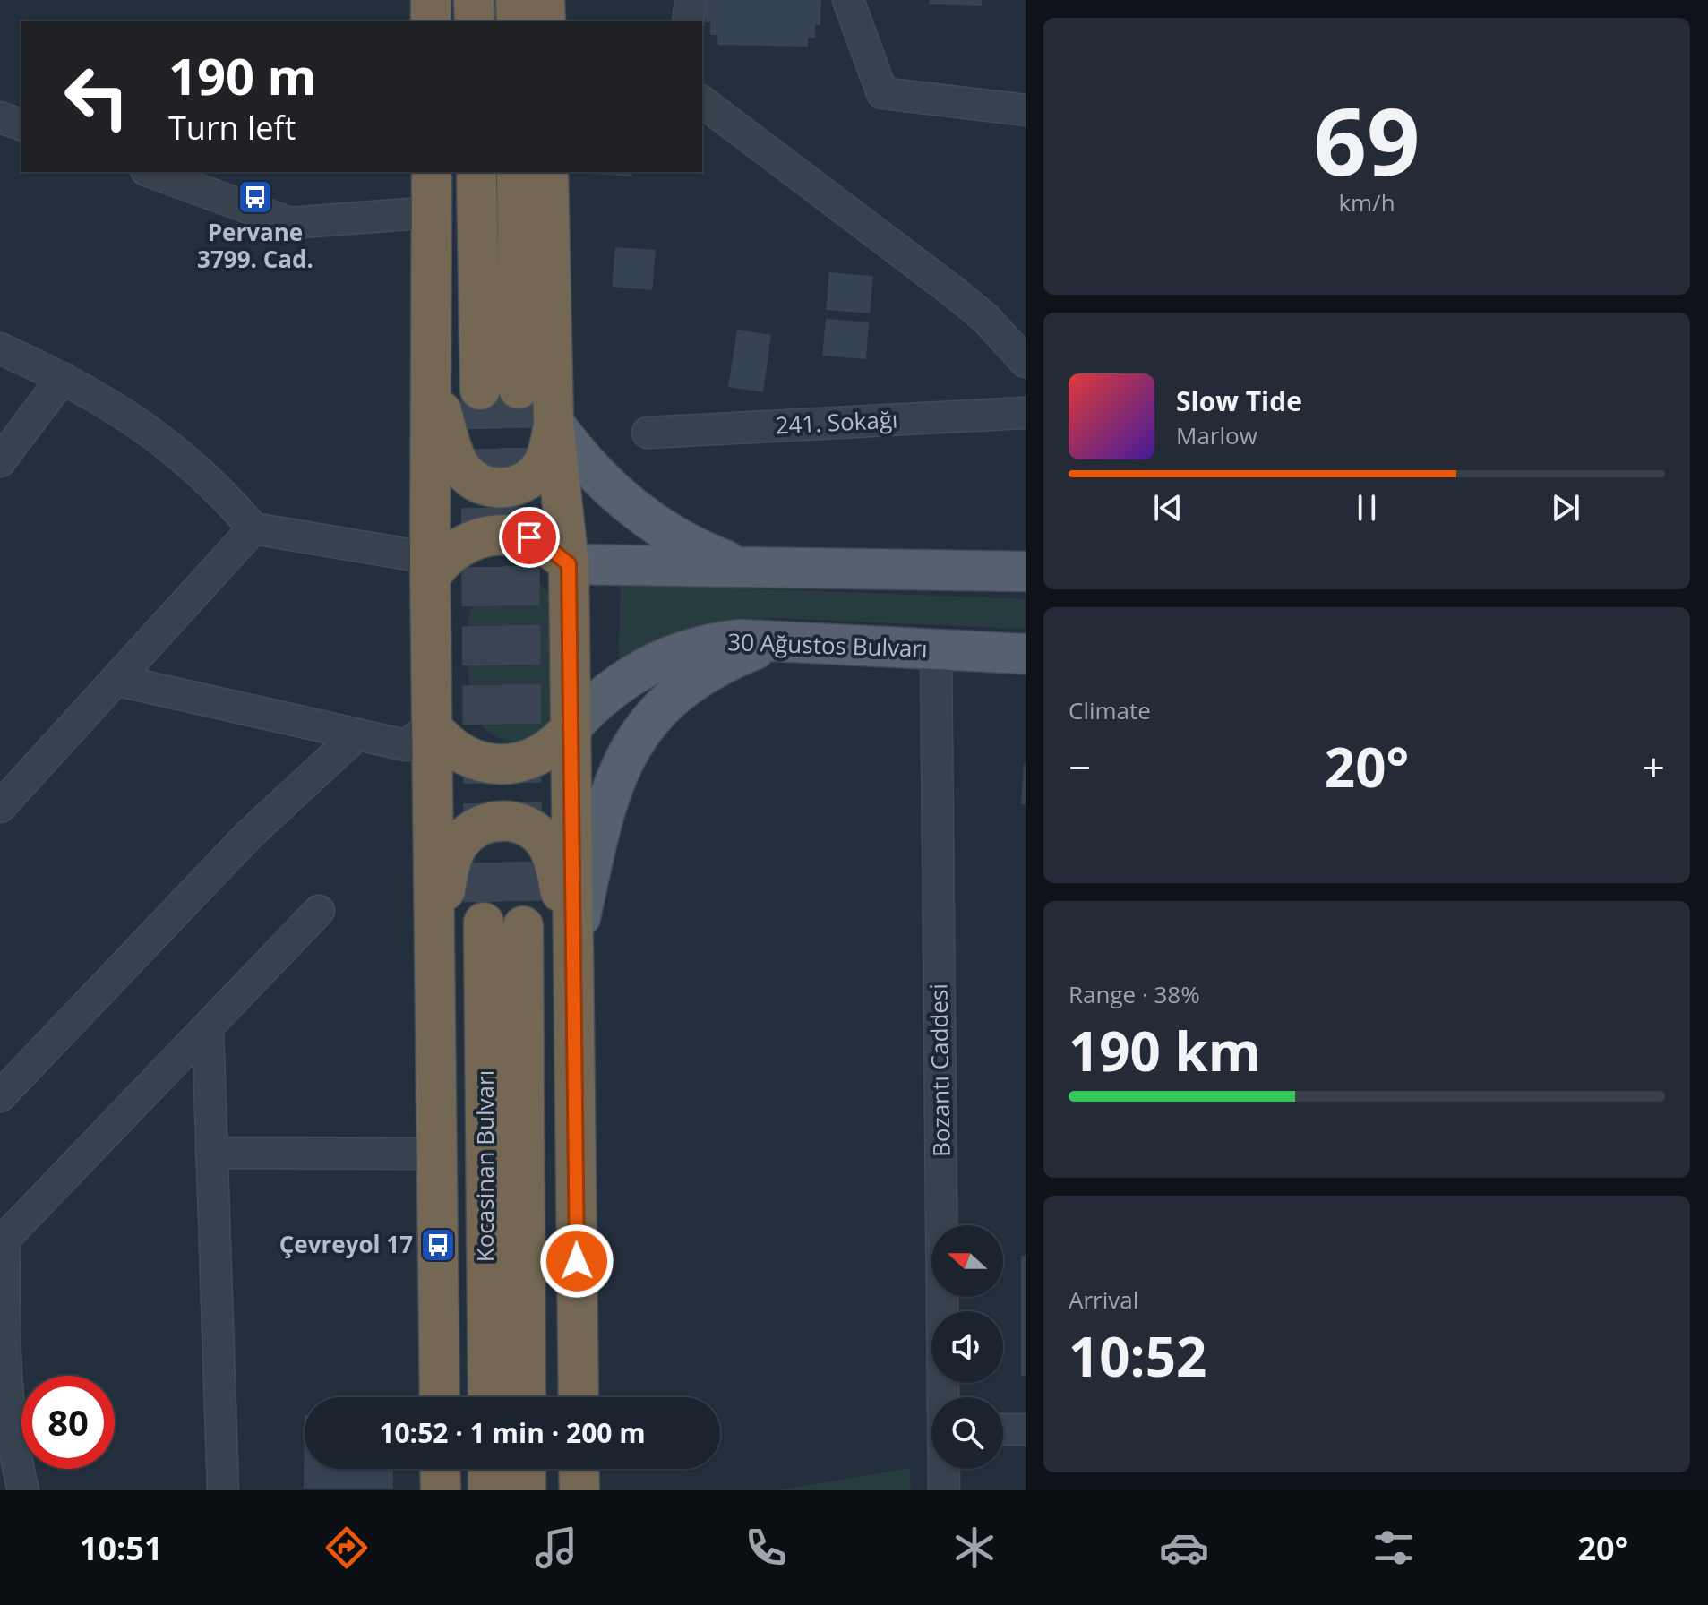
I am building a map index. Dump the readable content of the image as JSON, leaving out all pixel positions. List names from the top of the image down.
{
  "streets": {
    "highway": ["Kocasinan Bulvarı"],
    "main road": ["30 Ağustos Bulvarı"],
    "street": ["241. Sokağı", "Bozantı Caddesi"]
  },
  "crossings": [
    ["30 Ağustos Bulvarı", "Bozantı Caddesi"]
  ],
  "places": {
    "bus stop": ["Pervane 3799. Cad.", "Çevreyol 17"]
  },
  "north": "left",
  "page": {
    "tile": [
      ["69", "km/h"],
      "Climate",
      ["Range · 38%", "190 km"],
      ["Arrival", "10:52"]
    ],
    "turn": ["190 m", "Turn left"],
    "song": ["Slow Tide", "Marlow"],
    "heat": ["−", "20°", "+"],
    "limit": "80",
    "trip": "10:52 · 1 min · 200 m",
    "tabs": ["10:51", "20°"]
  }
}
